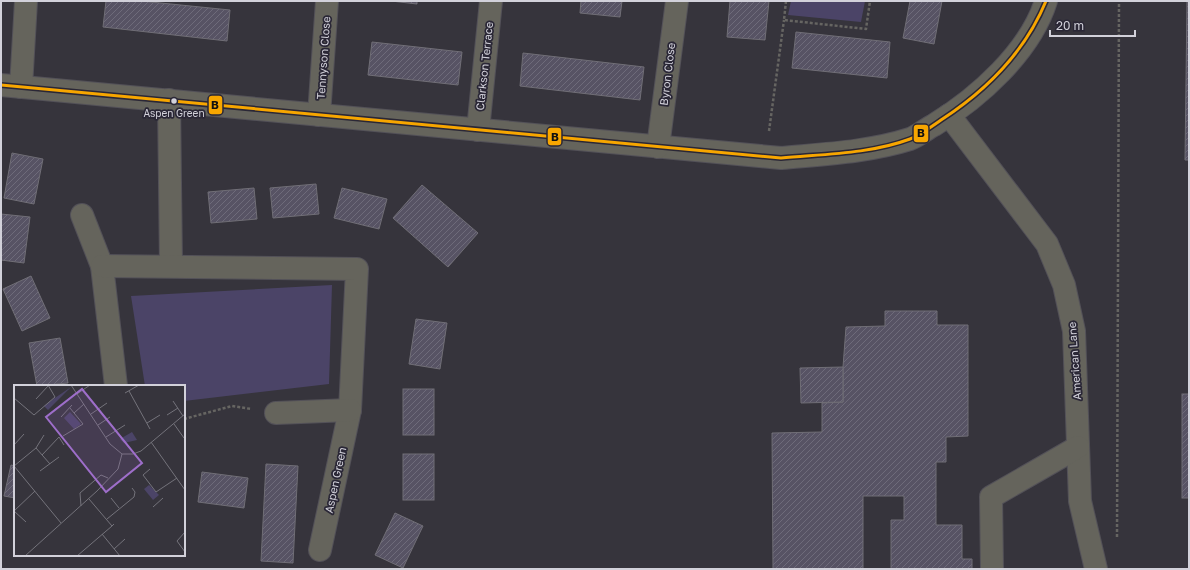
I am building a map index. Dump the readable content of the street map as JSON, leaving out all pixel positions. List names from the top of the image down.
{
  "streets": {
    "street": [
      "Tennyson Close",
      "Clarkson Terrace",
      "Byron Close",
      "American Lane",
      "Aspen Green"
    ]
  },
  "places": ["Aspen Green"],
  "lines": ["transit line B"],
  "scale_bar": "20 m"
}
